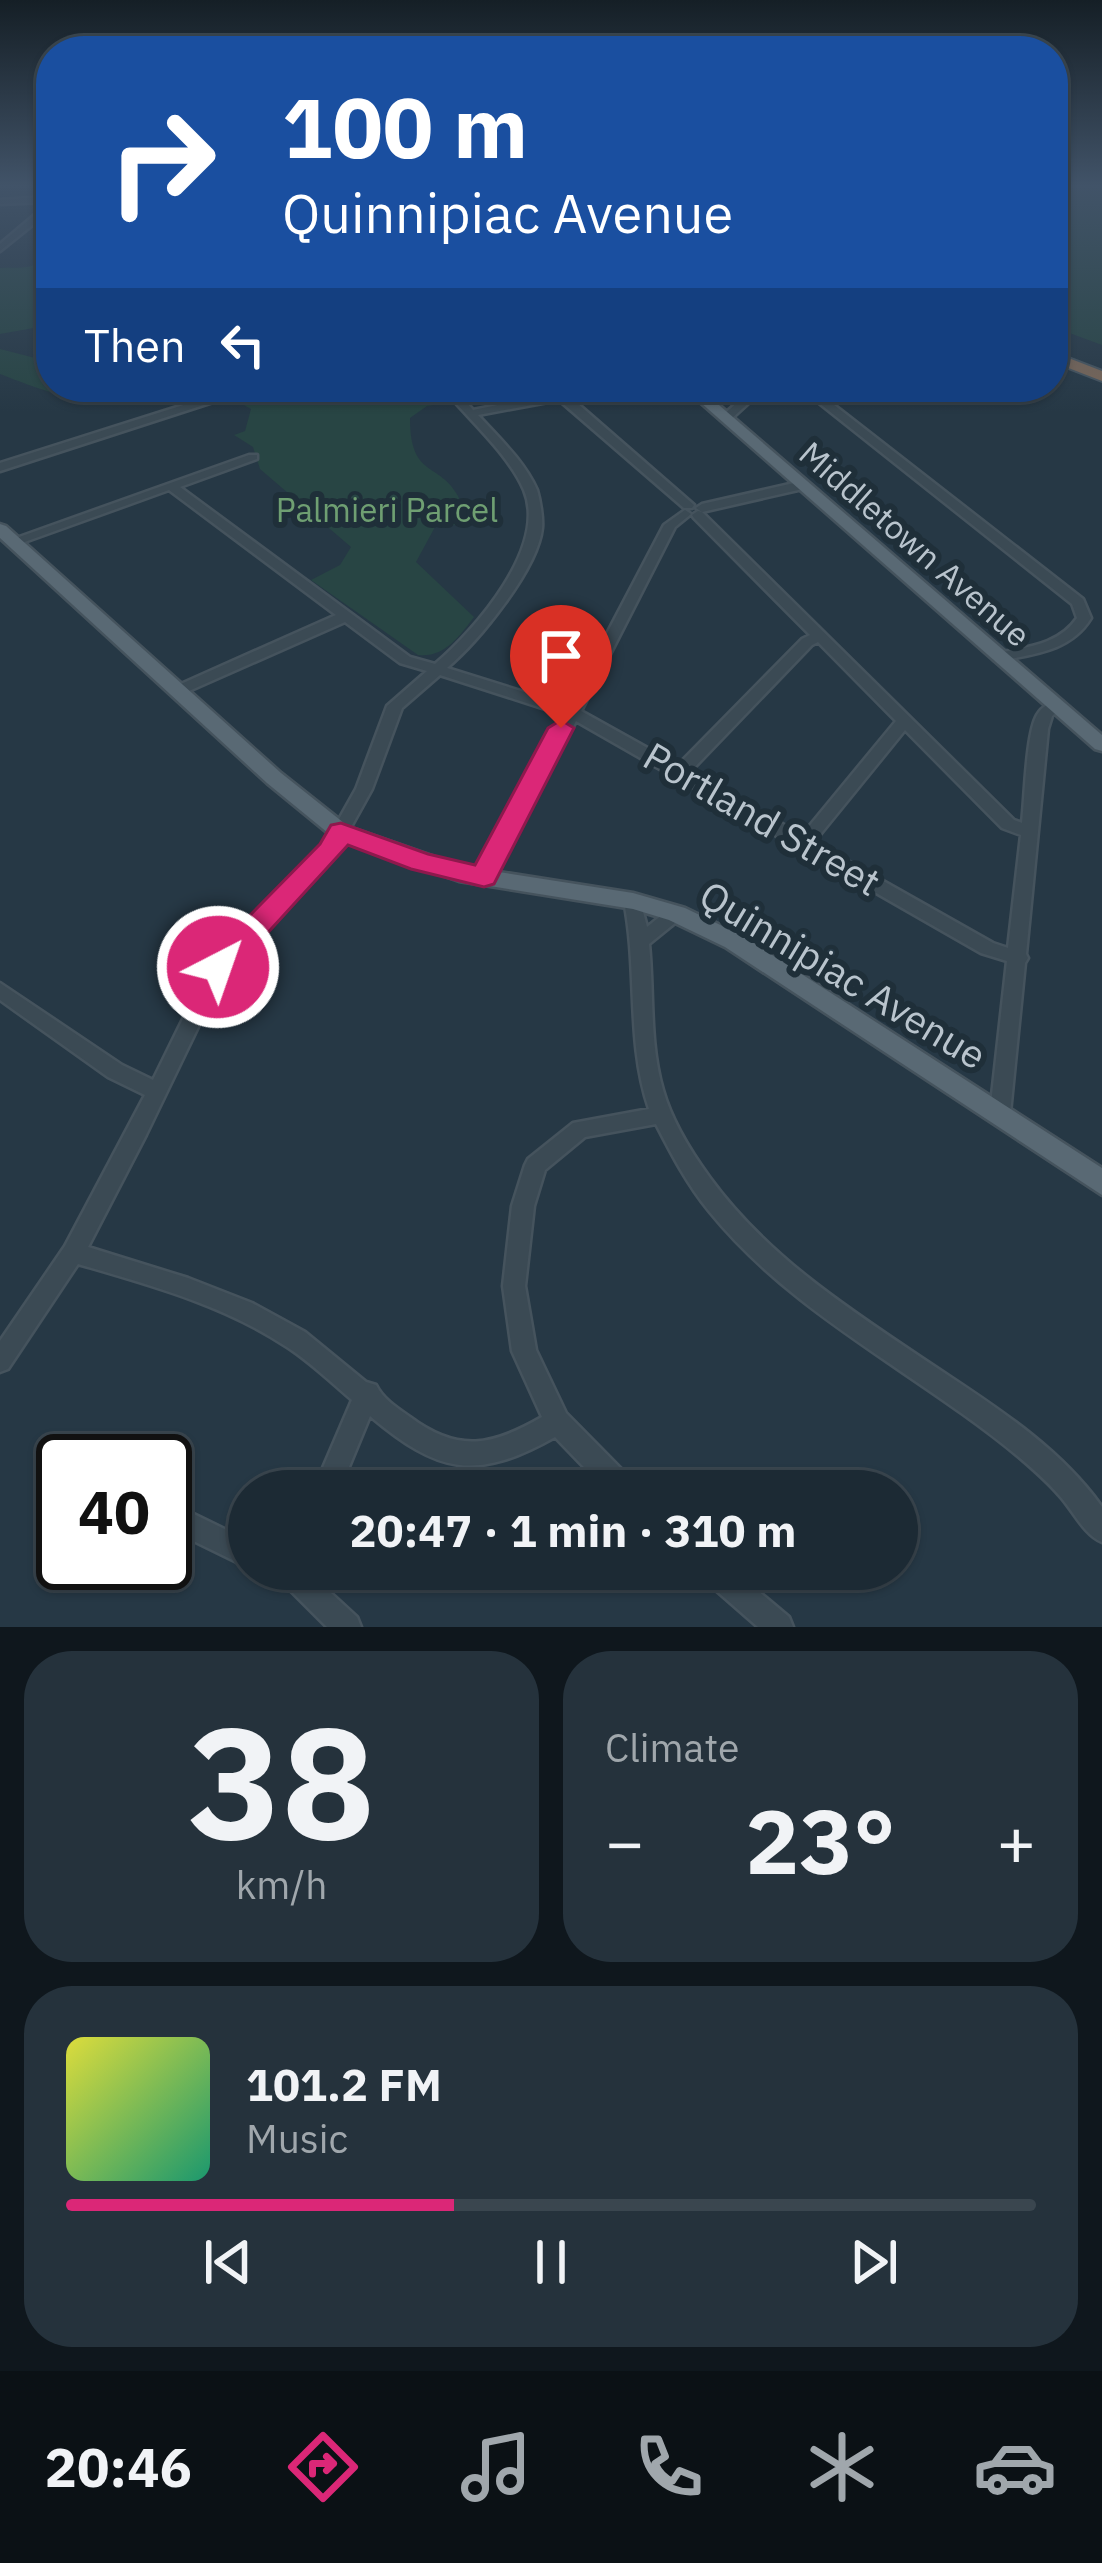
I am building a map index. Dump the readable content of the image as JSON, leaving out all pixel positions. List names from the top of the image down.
{
  "streets": {
    "main road": ["Middletown Avenue", "Quinnipiac Avenue"],
    "street": ["Portland Street"]
  },
  "parks": ["Palmieri Parcel"],
  "page": {
    "turn": ["100 m", "Quinnipiac Avenue"],
    "then": "Then",
    "limit": "40",
    "trip": "20:47 · 1 min · 310 m",
    "tile": [
      ["38", "km/h"],
      "Climate"
    ],
    "heat": ["−", "23°", "+"],
    "song": ["101.2 FM", "Music"],
    "tabs": "20:46"
  }
}
